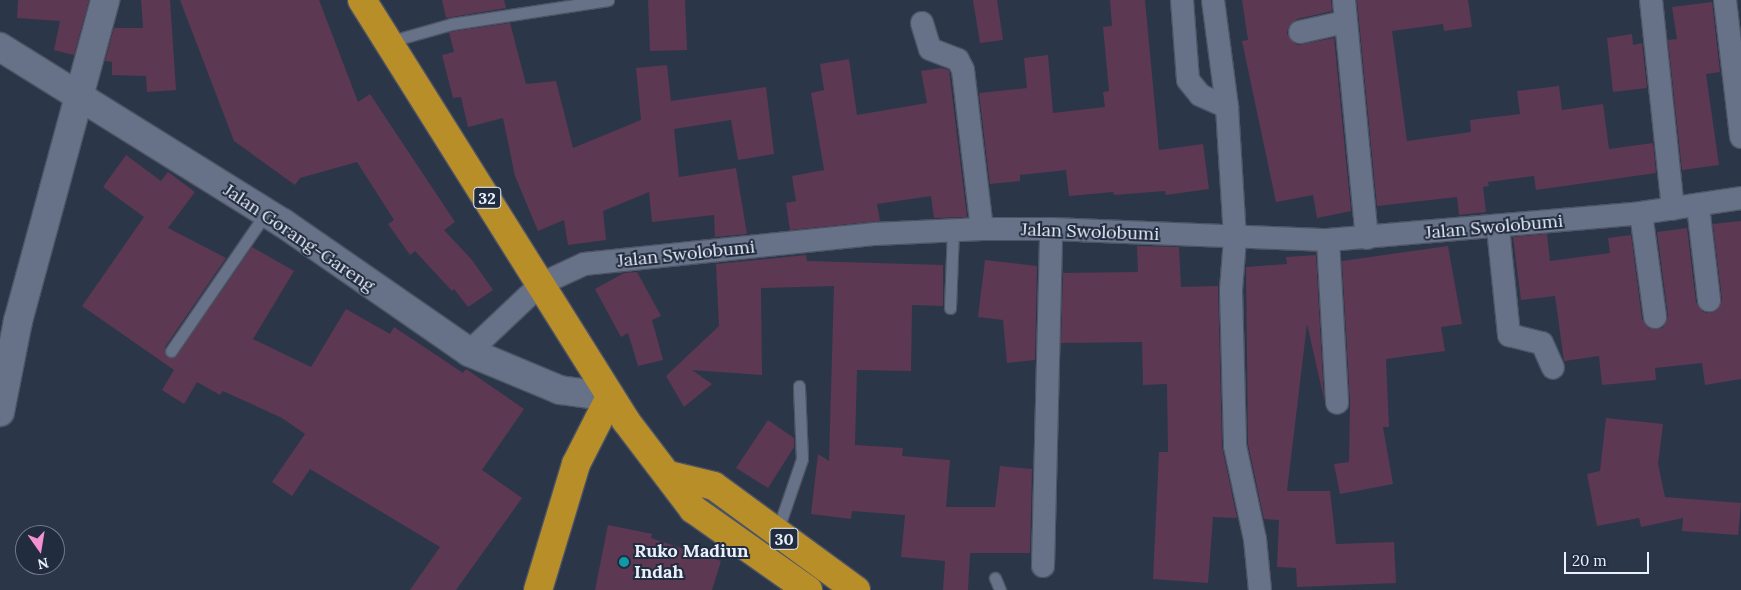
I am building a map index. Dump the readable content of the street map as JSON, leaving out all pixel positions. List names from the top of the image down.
{
  "streets": {
    "highway": ["32", "30"],
    "main road": ["Jalan Gorang-Gareng"],
    "street": ["Jalan Swolobumi"]
  },
  "crossings": [
    ["32", "Jalan Swolobumi"],
    ["32", "Jalan Gorang-Gareng"],
    ["32", "30"],
    ["Jalan Swolobumi", "Jalan Gorang-Gareng"],
    ["Jalan Gorang-Gareng", "30"]
  ],
  "places": ["Ruko Madiun Indah"],
  "scale_bar": "20 m",
  "north": "bottom"
}
